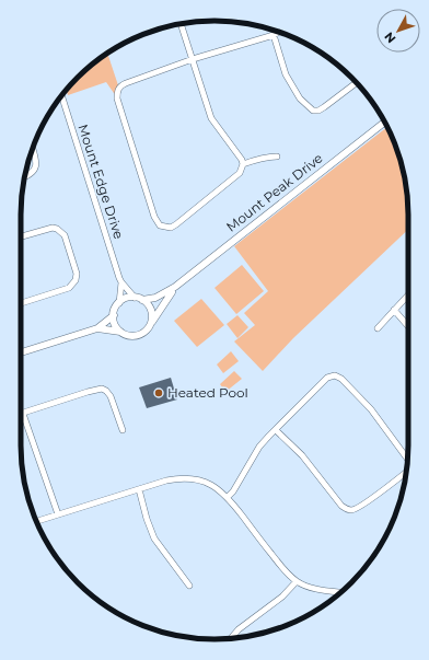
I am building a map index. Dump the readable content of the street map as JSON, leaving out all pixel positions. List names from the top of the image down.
{
  "streets": {
    "street": ["Mount Edge Drive", "Mount Peak Drive"]
  },
  "crossings": [
    ["Mount Edge Drive", "Mount Peak Drive"]
  ],
  "places": ["Heated Pool"],
  "north": "bottom left"
}
